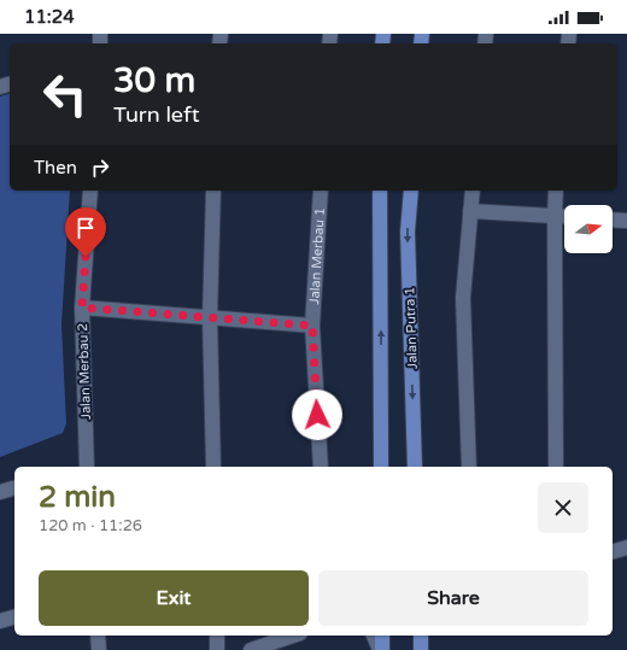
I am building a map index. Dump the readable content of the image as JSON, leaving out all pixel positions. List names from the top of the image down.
{
  "streets": {
    "main road": ["Jalan Putra 1"],
    "street": ["Jalan Merbau 1", "Jalan Merbau 2"]
  },
  "north": "right",
  "page": {
    "status": "11:24",
    "turn": ["30 m", "Turn left"],
    "then": "Then",
    "heading": ["2 min", "120 m · 11:26"],
    "buttons": ["Exit", "Share"]
  }
}
